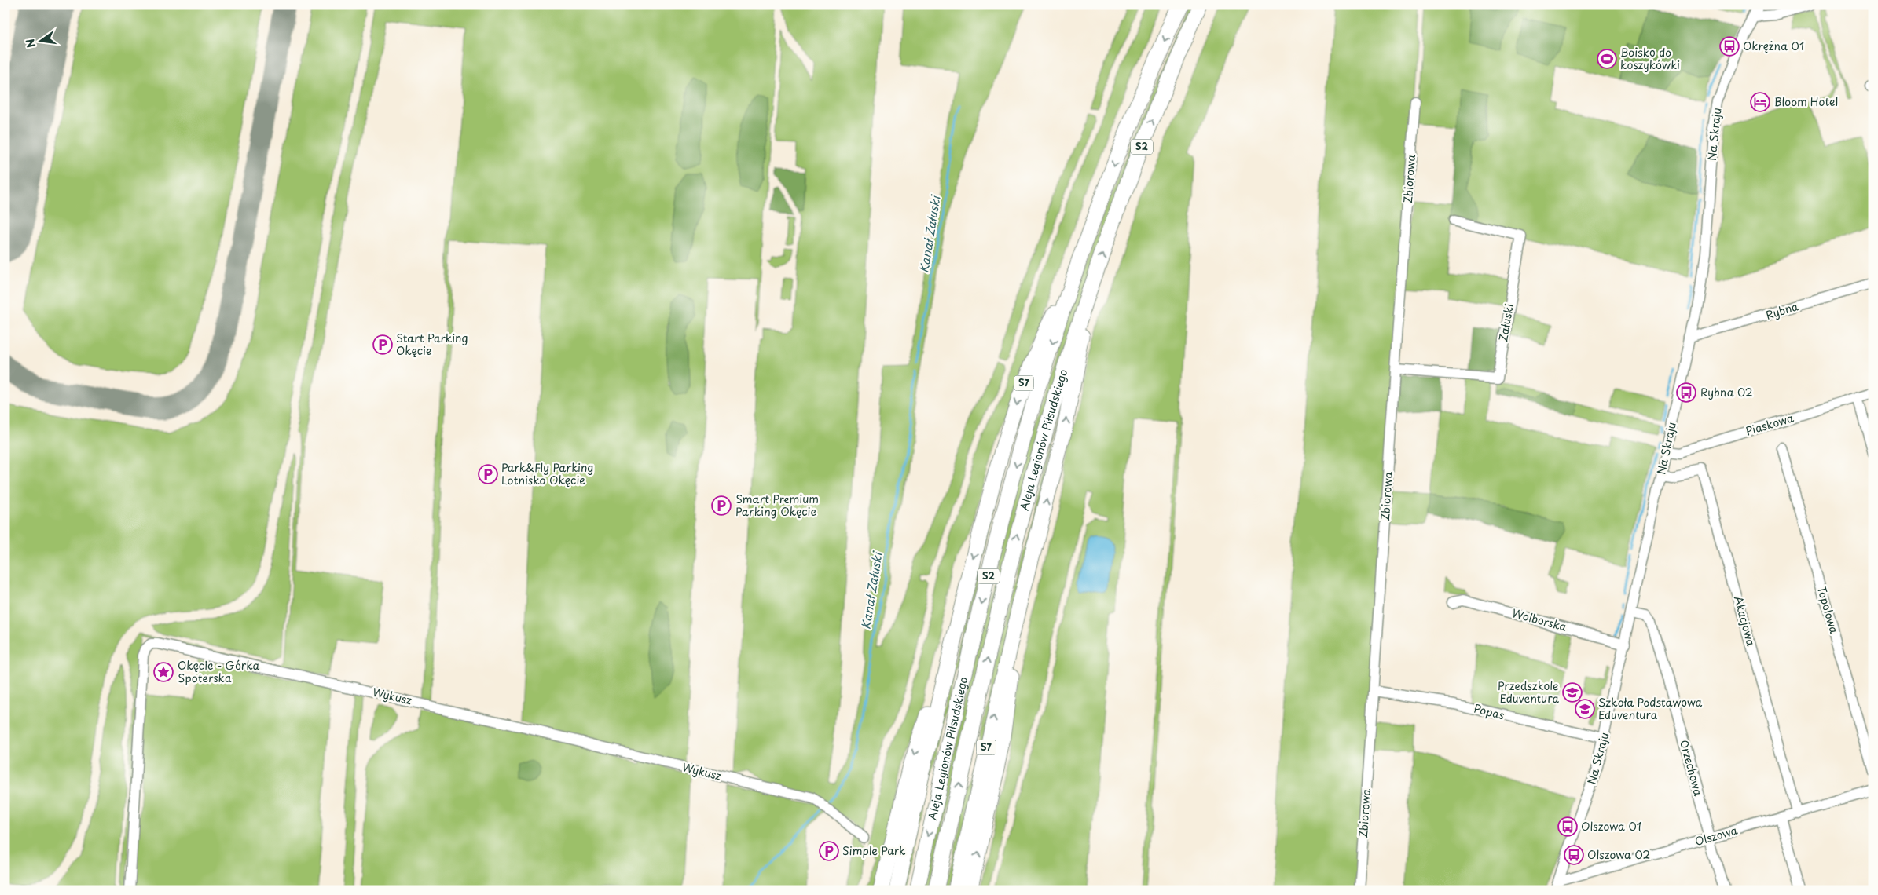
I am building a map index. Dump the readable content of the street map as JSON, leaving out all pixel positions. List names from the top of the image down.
{
  "streets": {
    "highway": ["S2", "S7", "Aleja Legionów Piłsudskiego"],
    "street": [
      "Na Skraju",
      "Zbiorowa",
      "Rybna",
      "Załuski",
      "Piaskowa",
      "Topolowa",
      "Wolborska",
      "Akacjowa",
      "Wykusz",
      "Popas",
      "Orzechowa",
      "Olszowa"
    ]
  },
  "crossings": [
    ["Na Skraju", "Rybna"],
    ["Na Skraju", "Piaskowa"],
    ["Na Skraju", "Wolborska"],
    ["Na Skraju", "Akacjowa"],
    ["Na Skraju", "Popas"],
    ["Na Skraju", "Orzechowa"],
    ["Na Skraju", "Olszowa"],
    ["Zbiorowa", "Załuski"],
    ["Zbiorowa", "Popas"],
    ["S7", "Aleja Legionów Piłsudskiego"],
    ["Akacjowa", "Olszowa"],
    ["Orzechowa", "Olszowa"]
  ],
  "water": ["Kanał Załuski"],
  "places": {
    "bus stop": [
      "Okrężna 01",
      "Rybna 02",
      "Olszowa 01",
      "Olszowa 02"
    ],
    "sports": ["Boisko do koszykówki"],
    "hotel": ["Bloom Hotel"],
    "parking": [
      "Start Parking Okęcie",
      "Park&Fly Parking Lotnisko Okęcie",
      "Smart Premium Parking Okęcie",
      "Simple Park"
    ],
    "place": ["Okęcie - Górka Spoterska"],
    "school or university": ["Przedszkole Eduventura", "Szkoła Podstawowa Eduventura"]
  },
  "north": "left"
}
